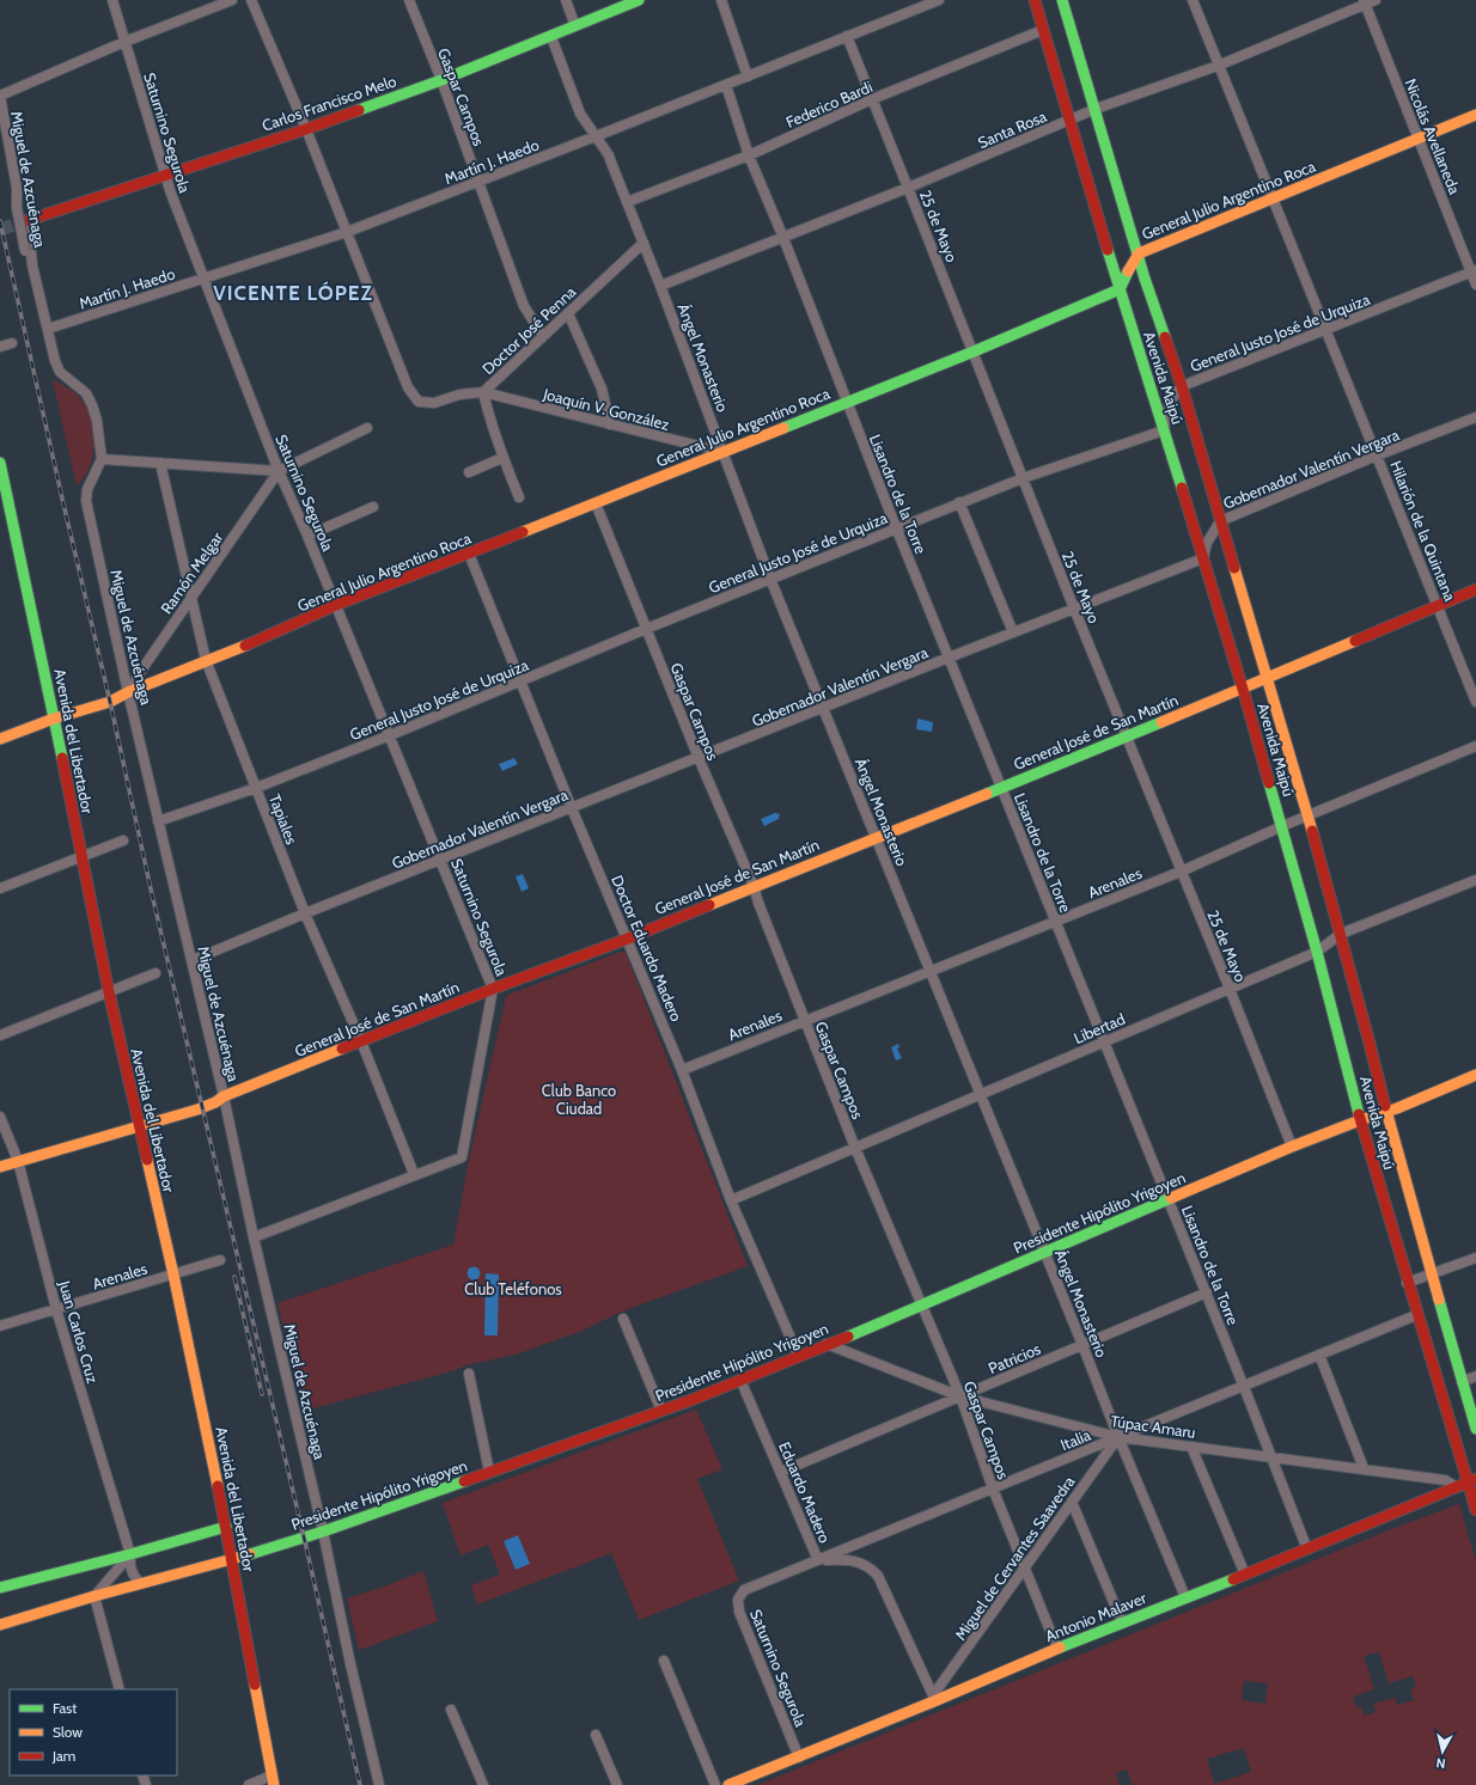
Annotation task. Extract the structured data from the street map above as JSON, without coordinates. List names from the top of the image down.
{
  "streets": {
    "street": [
      "Gaspar Campos",
      "Carlos Francisco Melo",
      "Federico Bardi",
      "Santa Rosa",
      "Saturnino Segurola",
      "Nicolás Avellaneda",
      "Martín J. Haedo",
      "Miguel de Azcuénaga",
      "General Julio Argentino Roca",
      "25 de Mayo",
      "Doctor José Penna",
      "General Justo José de Urquiza",
      "Ángel Monasterio",
      "Avenida Maipú",
      "Joaquín V. González",
      "Gobernador Valentín Vergara",
      "Lisandro de la Torre",
      "Hilarión de la Quintana",
      "Ramón Melgar",
      "General José de San Martín",
      "Avenida del Libertador",
      "Tapiales",
      "Arenales",
      "Doctor Eduardo Madero",
      "Libertad",
      "Presidente Hipólito Yrigoyen",
      "Juan Carlos Cruz",
      "Patricios",
      "Túpac Amaru",
      "Italia",
      "Eduardo Madero",
      "Miguel de Cervantes Saavedra",
      "Antonio Malaver"
    ]
  },
  "crossings": [
    ["Gaspar Campos", "Carlos Francisco Melo"],
    ["Gaspar Campos", "Martín J. Haedo"],
    ["Gaspar Campos", "General Julio Argentino Roca"],
    ["Gaspar Campos", "Doctor José Penna"],
    ["Gaspar Campos", "General Justo José de Urquiza"],
    ["Gaspar Campos", "Gobernador Valentín Vergara"],
    ["Gaspar Campos", "General José de San Martín"],
    ["Gaspar Campos", "Arenales"],
    ["Gaspar Campos", "Libertad"],
    ["Gaspar Campos", "Presidente Hipólito Yrigoyen"],
    ["Gaspar Campos", "Patricios"],
    ["Gaspar Campos", "Túpac Amaru"],
    ["Gaspar Campos", "Italia"],
    ["Gaspar Campos", "Miguel de Cervantes Saavedra"],
    ["Gaspar Campos", "Antonio Malaver"],
    ["Carlos Francisco Melo", "Saturnino Segurola"],
    ["Carlos Francisco Melo", "Miguel de Azcuénaga"],
    ["Carlos Francisco Melo", "Ángel Monasterio"],
    ["Federico Bardi", "25 de Mayo"],
    ["Federico Bardi", "Ángel Monasterio"],
    ["Federico Bardi", "Avenida Maipú"],
    ["Federico Bardi", "Lisandro de la Torre"],
    ["Santa Rosa", "Nicolás Avellaneda"],
    ["Santa Rosa", "25 de Mayo"],
    ["Santa Rosa", "Ángel Monasterio"],
    ["Santa Rosa", "Avenida Maipú"],
    ["Santa Rosa", "Lisandro de la Torre"],
    ["Santa Rosa", "Hilarión de la Quintana"],
    ["Saturnino Segurola", "Martín J. Haedo"],
    ["Saturnino Segurola", "General Julio Argentino Roca"],
    ["Saturnino Segurola", "General Justo José de Urquiza"],
    ["Saturnino Segurola", "Gobernador Valentín Vergara"],
    ["Saturnino Segurola", "Ramón Melgar"],
    ["Saturnino Segurola", "General José de San Martín"],
    ["Saturnino Segurola", "Italia"],
    ["Saturnino Segurola", "Antonio Malaver"],
    ["Nicolás Avellaneda", "General Julio Argentino Roca"],
    ["Nicolás Avellaneda", "General Justo José de Urquiza"],
    ["Martín J. Haedo", "Miguel de Azcuénaga"],
    ["Martín J. Haedo", "25 de Mayo"],
    ["Martín J. Haedo", "Doctor José Penna"],
    ["Martín J. Haedo", "Ángel Monasterio"],
    ["Martín J. Haedo", "Lisandro de la Torre"],
    ["Miguel de Azcuénaga", "General Julio Argentino Roca"],
    ["Miguel de Azcuénaga", "General Justo José de Urquiza"],
    ["Miguel de Azcuénaga", "Gobernador Valentín Vergara"],
    ["Miguel de Azcuénaga", "Ramón Melgar"],
    ["Miguel de Azcuénaga", "General José de San Martín"],
    ["Miguel de Azcuénaga", "Presidente Hipólito Yrigoyen"],
    ["General Julio Argentino Roca", "25 de Mayo"],
    ["General Julio Argentino Roca", "Ángel Monasterio"],
    ["General Julio Argentino Roca", "Avenida Maipú"],
    ["General Julio Argentino Roca", "Joaquín V. González"],
    ["General Julio Argentino Roca", "Lisandro de la Torre"],
    ["General Julio Argentino Roca", "Hilarión de la Quintana"],
    ["General Julio Argentino Roca", "Ramón Melgar"],
    ["General Julio Argentino Roca", "Avenida del Libertador"],
    ["General Julio Argentino Roca", "Tapiales"],
    ["General Julio Argentino Roca", "Doctor Eduardo Madero"],
    ["25 de Mayo", "General Justo José de Urquiza"],
    ["25 de Mayo", "Gobernador Valentín Vergara"],
    ["25 de Mayo", "General José de San Martín"],
    ["25 de Mayo", "Arenales"],
    ["25 de Mayo", "Libertad"],
    ["25 de Mayo", "Presidente Hipólito Yrigoyen"],
    ["Doctor José Penna", "Ángel Monasterio"],
    ["Doctor José Penna", "Joaquín V. González"],
    ["General Justo José de Urquiza", "Ángel Monasterio"],
    ["General Justo José de Urquiza", "Avenida Maipú"],
    ["General Justo José de Urquiza", "Lisandro de la Torre"],
    ["General Justo José de Urquiza", "Hilarión de la Quintana"],
    ["General Justo José de Urquiza", "Tapiales"],
    ["General Justo José de Urquiza", "Doctor Eduardo Madero"],
    ["Ángel Monasterio", "Joaquín V. González"],
    ["Ángel Monasterio", "Gobernador Valentín Vergara"],
    ["Ángel Monasterio", "General José de San Martín"],
    ["Ángel Monasterio", "Arenales"],
    ["Ángel Monasterio", "Libertad"],
    ["Ángel Monasterio", "Presidente Hipólito Yrigoyen"],
    ["Ángel Monasterio", "Patricios"],
    ["Ángel Monasterio", "Túpac Amaru"],
    ["Ángel Monasterio", "Italia"],
    ["Ángel Monasterio", "Miguel de Cervantes Saavedra"],
    ["Ángel Monasterio", "Antonio Malaver"],
    ["Avenida Maipú", "Gobernador Valentín Vergara"],
    ["Avenida Maipú", "General José de San Martín"],
    ["Avenida Maipú", "Arenales"],
    ["Avenida Maipú", "Libertad"],
    ["Avenida Maipú", "Presidente Hipólito Yrigoyen"],
    ["Avenida Maipú", "Túpac Amaru"],
    ["Avenida Maipú", "Italia"],
    ["Avenida Maipú", "Antonio Malaver"],
    ["Gobernador Valentín Vergara", "Lisandro de la Torre"],
    ["Gobernador Valentín Vergara", "Hilarión de la Quintana"],
    ["Gobernador Valentín Vergara", "Tapiales"],
    ["Gobernador Valentín Vergara", "Doctor Eduardo Madero"],
    ["Lisandro de la Torre", "General José de San Martín"],
    ["Lisandro de la Torre", "Arenales"],
    ["Lisandro de la Torre", "Libertad"],
    ["Lisandro de la Torre", "Presidente Hipólito Yrigoyen"],
    ["Lisandro de la Torre", "Patricios"],
    ["Lisandro de la Torre", "Túpac Amaru"],
    ["Lisandro de la Torre", "Italia"],
    ["Lisandro de la Torre", "Antonio Malaver"],
    ["Hilarión de la Quintana", "General José de San Martín"],
    ["Ramón Melgar", "Tapiales"],
    ["General José de San Martín", "Avenida del Libertador"],
    ["General José de San Martín", "Tapiales"],
    ["General José de San Martín", "Doctor Eduardo Madero"],
    ["General José de San Martín", "Juan Carlos Cruz"],
    ["Avenida del Libertador", "Arenales"],
    ["Avenida del Libertador", "Presidente Hipólito Yrigoyen"],
    ["Arenales", "Doctor Eduardo Madero"],
    ["Arenales", "Juan Carlos Cruz"],
    ["Doctor Eduardo Madero", "Libertad"],
    ["Doctor Eduardo Madero", "Presidente Hipólito Yrigoyen"],
    ["Presidente Hipólito Yrigoyen", "Juan Carlos Cruz"],
    ["Presidente Hipólito Yrigoyen", "Túpac Amaru"],
    ["Presidente Hipólito Yrigoyen", "Eduardo Madero"],
    ["Patricios", "Túpac Amaru"],
    ["Patricios", "Eduardo Madero"],
    ["Túpac Amaru", "Italia"],
    ["Túpac Amaru", "Miguel de Cervantes Saavedra"],
    ["Túpac Amaru", "Antonio Malaver"],
    ["Italia", "Eduardo Madero"],
    ["Italia", "Miguel de Cervantes Saavedra"],
    ["Eduardo Madero", "Miguel de Cervantes Saavedra"],
    ["Eduardo Madero", "Antonio Malaver"],
    ["Miguel de Cervantes Saavedra", "Antonio Malaver"]
  ],
  "districts": ["VICENTE LÓPEZ"],
  "parks": ["Club Banco Ciudad", "Club Teléfonos"],
  "legend": ["Fast", "Slow", "Jam"],
  "north": "bottom"
}
